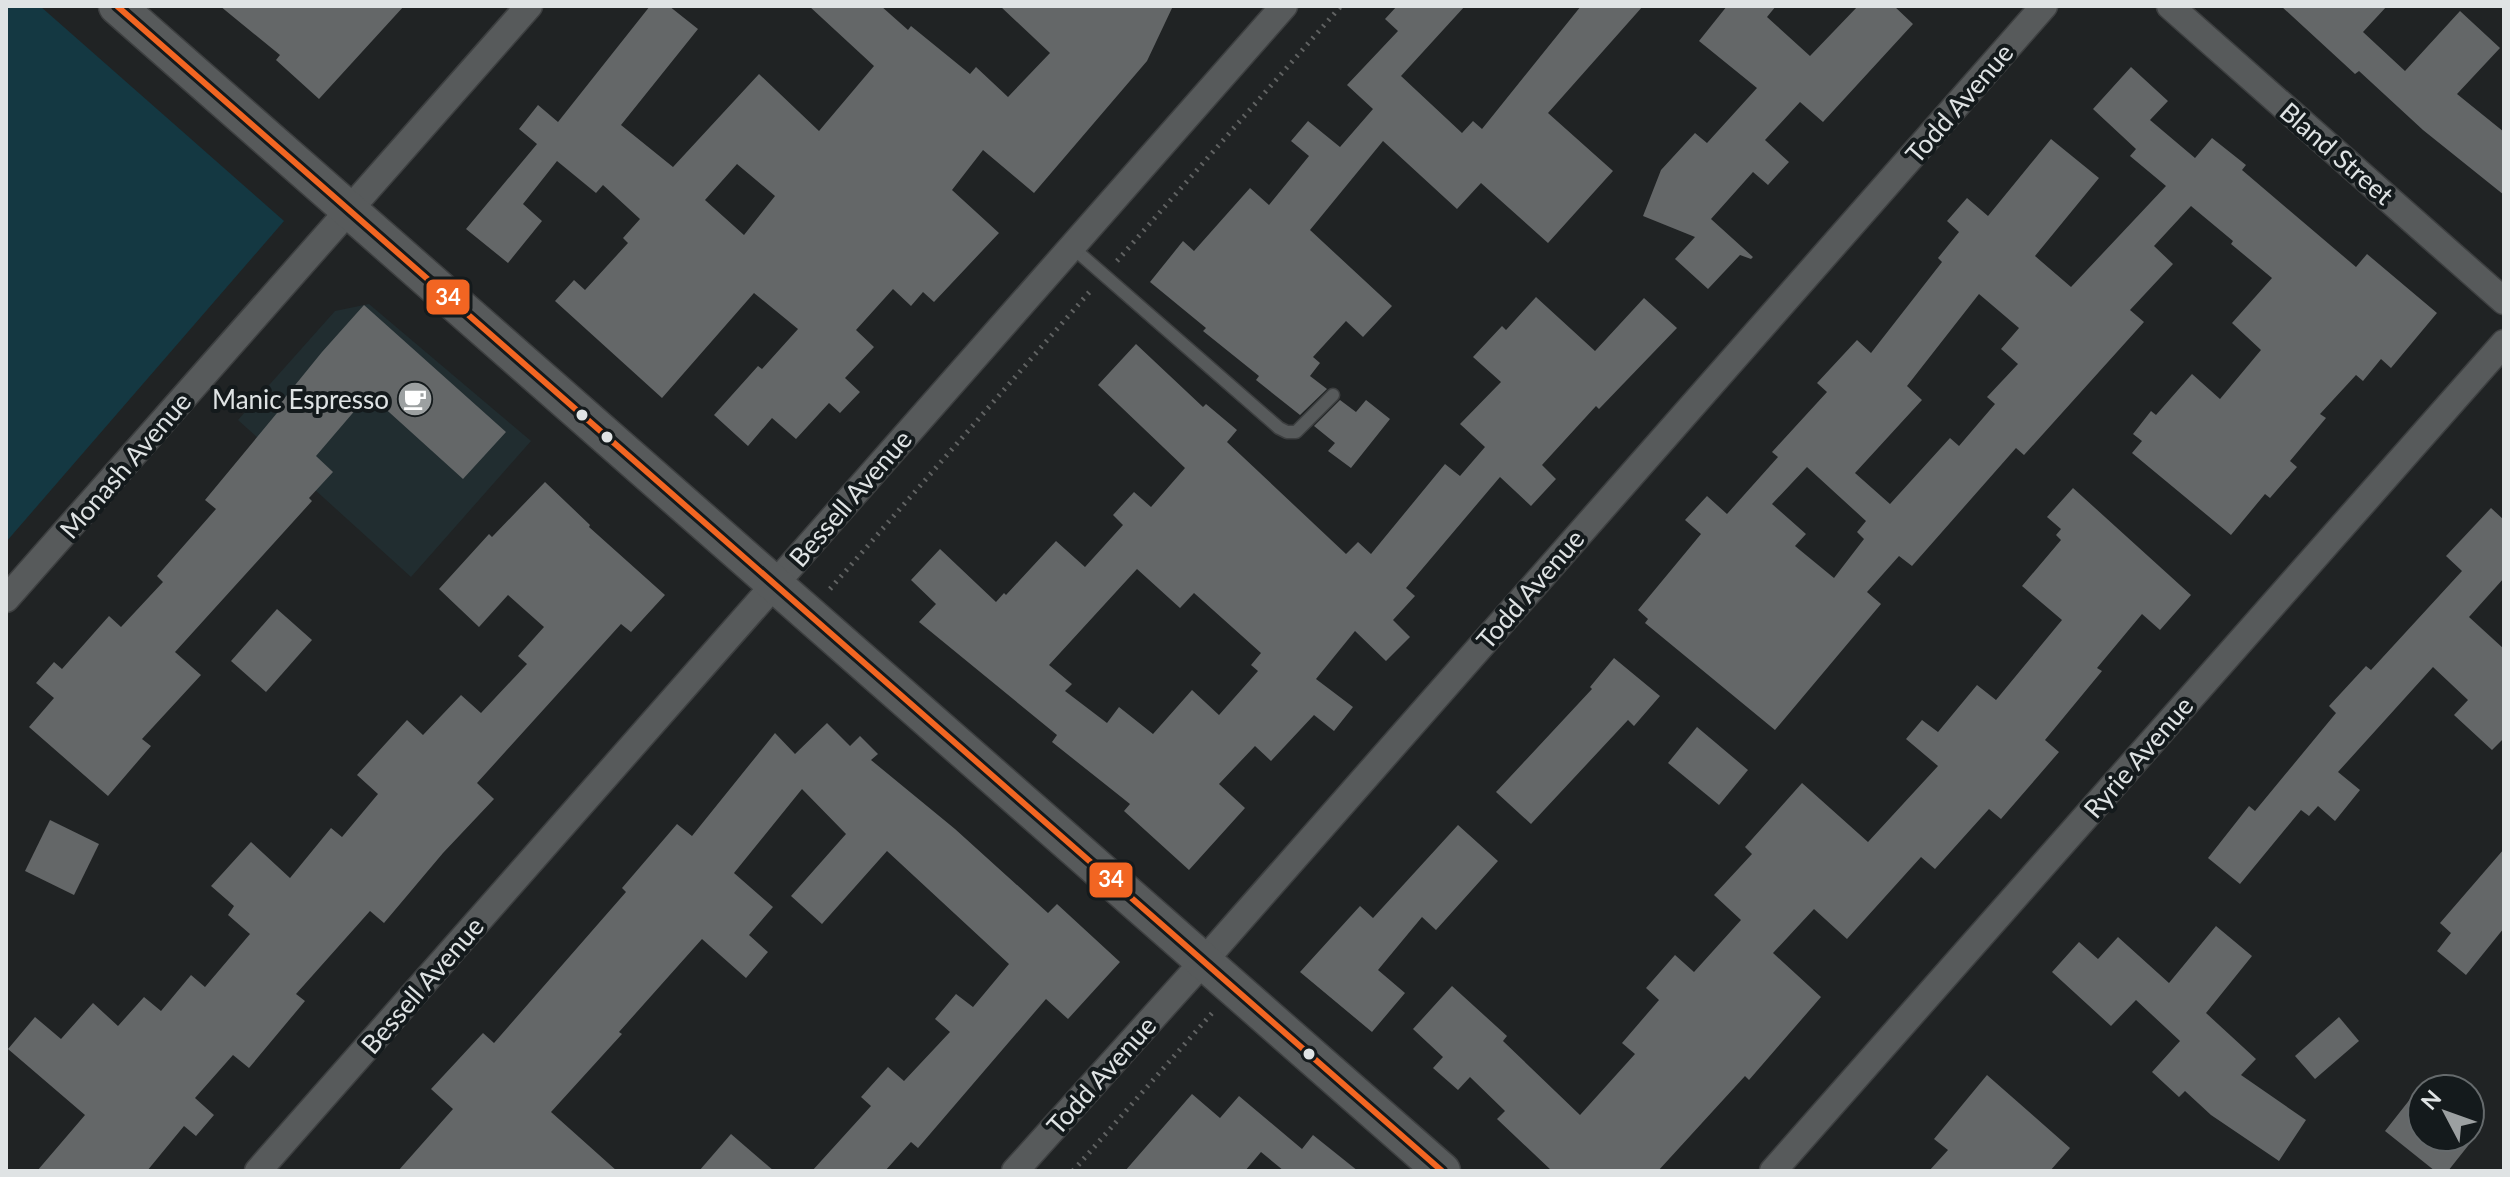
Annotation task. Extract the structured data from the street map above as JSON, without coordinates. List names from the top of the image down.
{
  "streets": {
    "street": [
      "Todd Avenue",
      "Bland Street",
      "Monash Avenue",
      "Bessell Avenue",
      "Ryrie Avenue"
    ]
  },
  "places": {
    "cafe": ["Manic Espresso"]
  },
  "lines": ["transit line 34"],
  "north": "top left"
}
